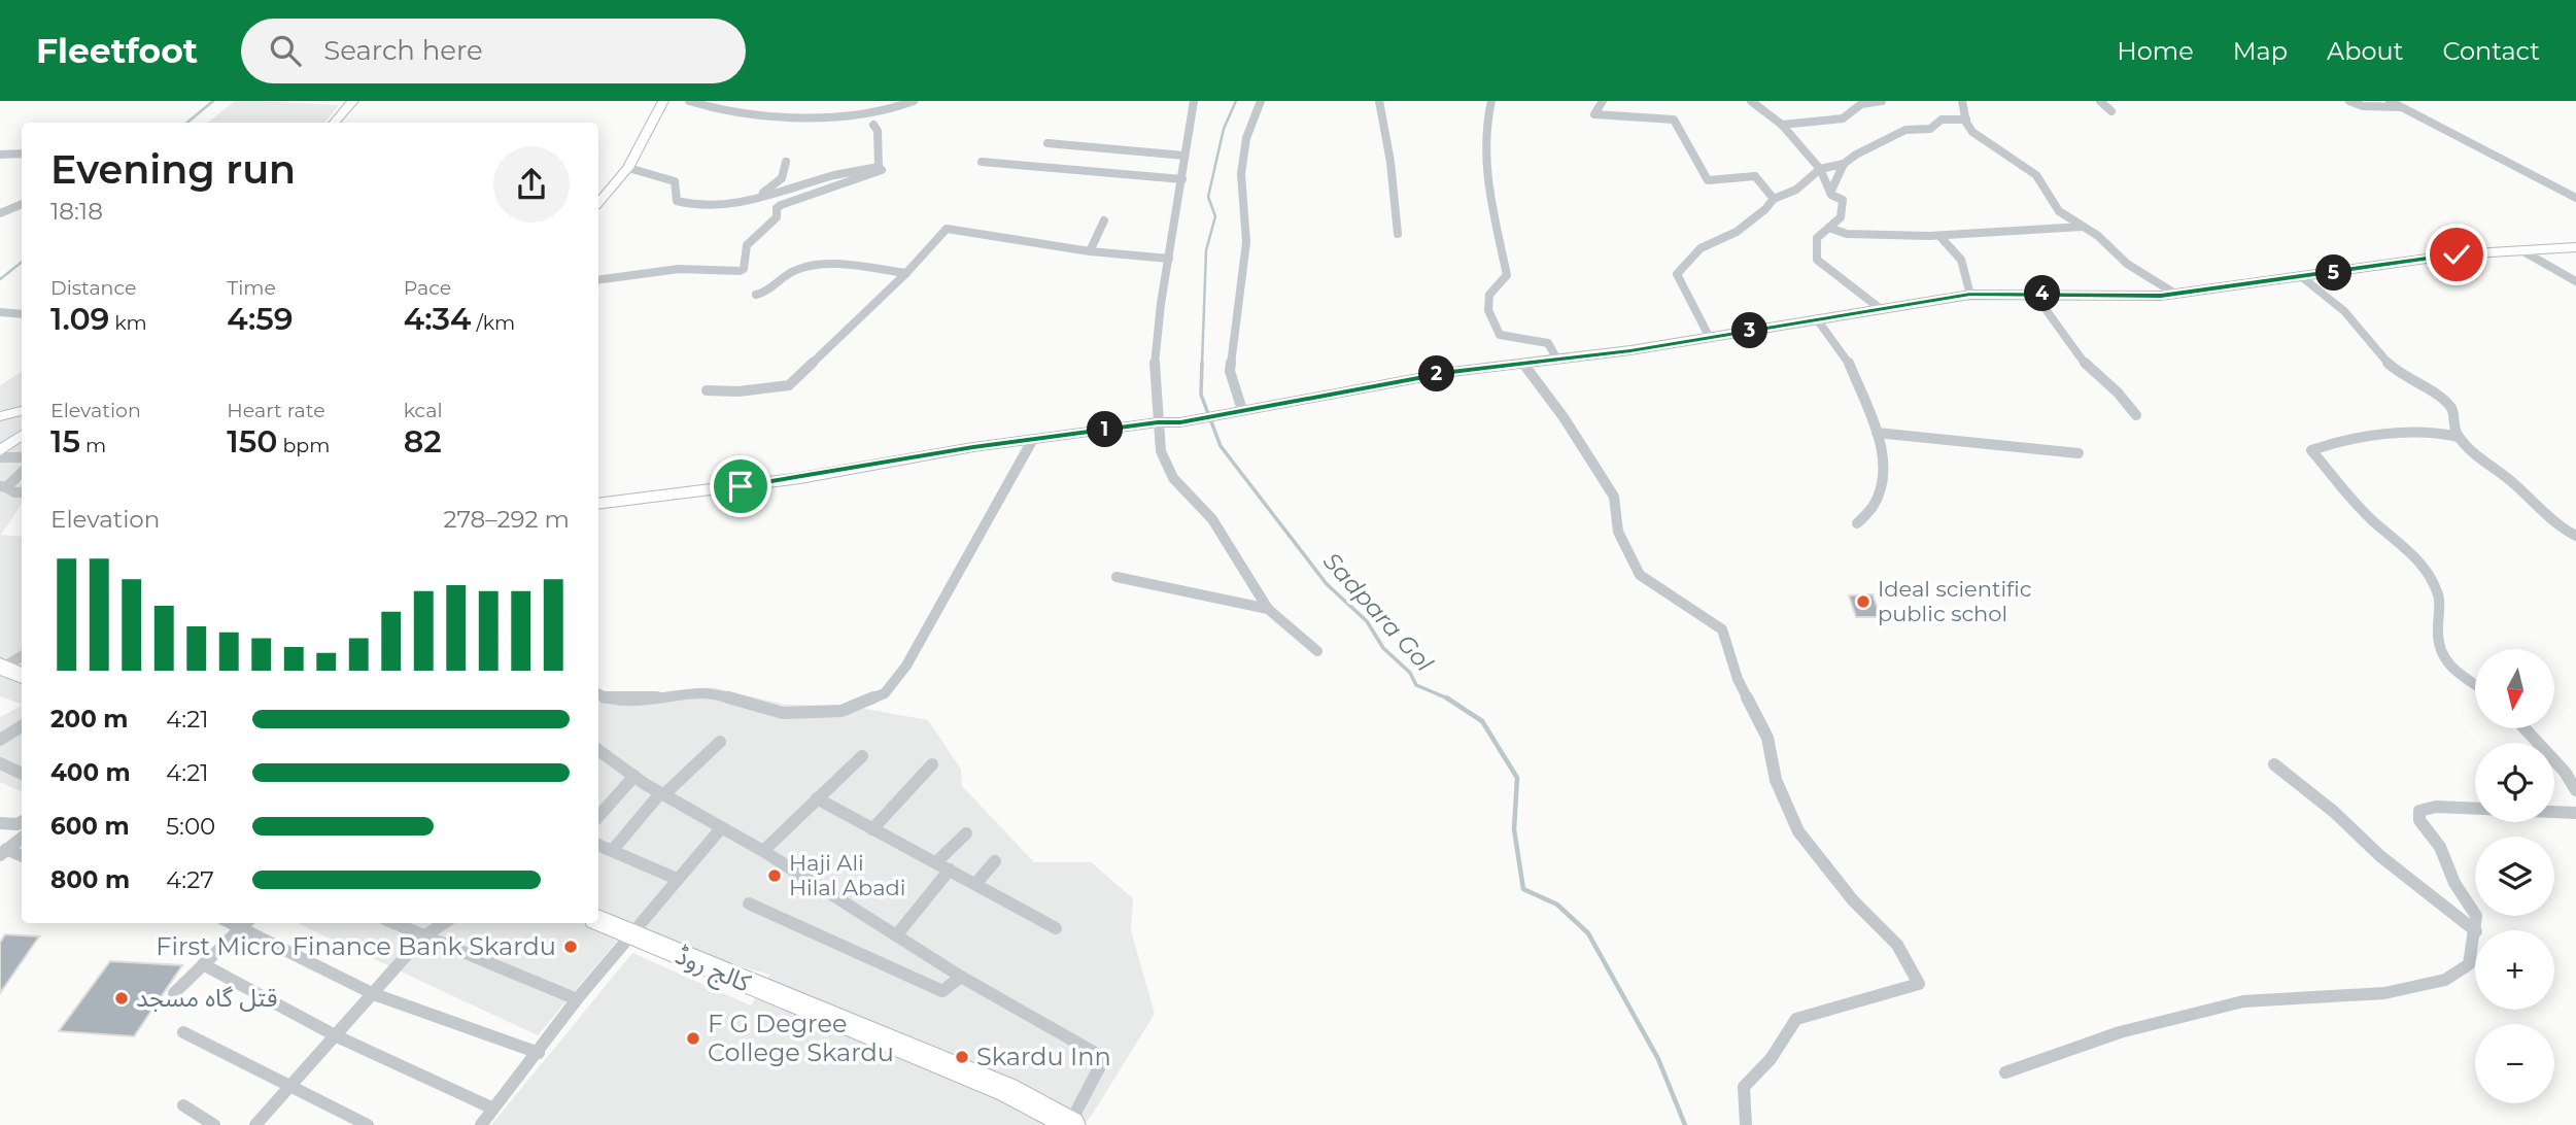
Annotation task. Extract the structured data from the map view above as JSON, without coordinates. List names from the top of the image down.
{
  "streets": {
    "highway": ["کالج روڈ"]
  },
  "water": ["Sadpara Gol"],
  "places": [
    "Ideal scientific public schol",
    "Haji Ali Hilal Abadi",
    "First Micro Finance Bank Skardu",
    "قتل گاہ مسجد",
    "F G Degree College Skardu",
    "Skardu Inn"
  ],
  "north": "bottom",
  "page": {
    "header": "Fleetfoot",
    "search": "Search here",
    "nav": [
      "Home",
      "Map",
      "About",
      "Contact"
    ],
    "heading": ["Evening run", "18:18"],
    "stats": [
      ["Distance", "1.09 km"],
      ["Time", "4:59"],
      ["Pace", "4:34 /km"],
      ["Elevation", "15 m"],
      ["Heart rate", "150 bpm"],
      ["kcal", "82"]
    ],
    "pins": [
      "5",
      "4",
      "3",
      "2",
      "1"
    ],
    "chart": ["Elevation", "278–292 m"],
    "map_buttons": ["+", "−"],
    "list": [
      {
        "name": "200 m",
        "note": "4:21"
      },
      {
        "name": "400 m",
        "note": "4:21"
      },
      {
        "name": "600 m",
        "note": "5:00"
      },
      {
        "name": "800 m",
        "note": "4:27"
      }
    ]
  }
}
